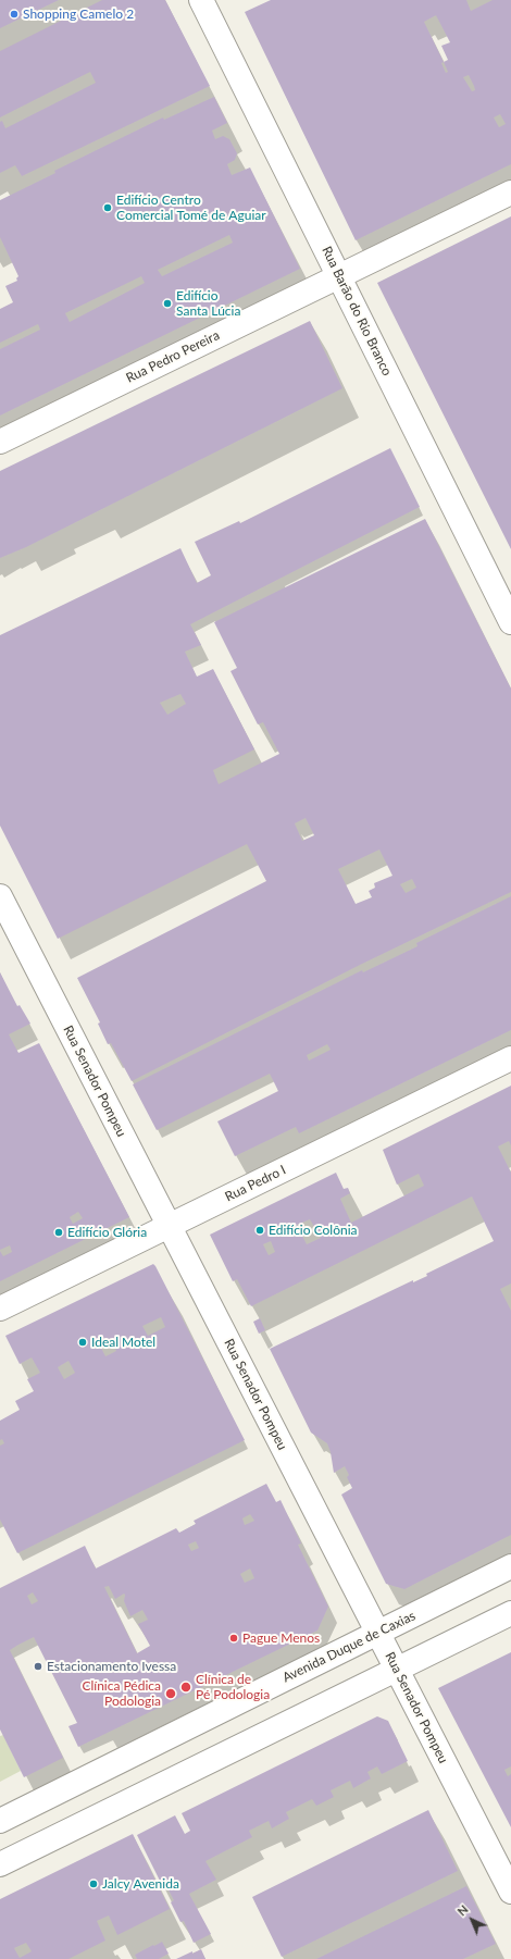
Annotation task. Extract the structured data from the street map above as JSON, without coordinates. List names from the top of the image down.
{
  "streets": {
    "street": [
      "Rua Barão do Rio Branco",
      "Rua Pedro Pereira",
      "Rua Senador Pompeu",
      "Rua Pedro I",
      "Avenida Duque de Caxias"
    ]
  },
  "crossings": [
    ["Rua Barão do Rio Branco", "Rua Pedro Pereira"],
    ["Rua Senador Pompeu", "Rua Pedro I"],
    ["Rua Senador Pompeu", "Avenida Duque de Caxias"]
  ],
  "places": [
    "Shopping Camelo 2",
    "Edifício Centro Comercial Tomé de Aguiar",
    "Edifício Santa Lúcia",
    "Edifício Colônia",
    "Edifício Glória",
    "Ideal Motel",
    "Pague Menos",
    "Estacionamento Ivessa",
    "Clínica de Pé Podologia",
    "Clínica Pédica Podologia",
    "Jalcy Avenida"
  ],
  "north": "top left"
}
